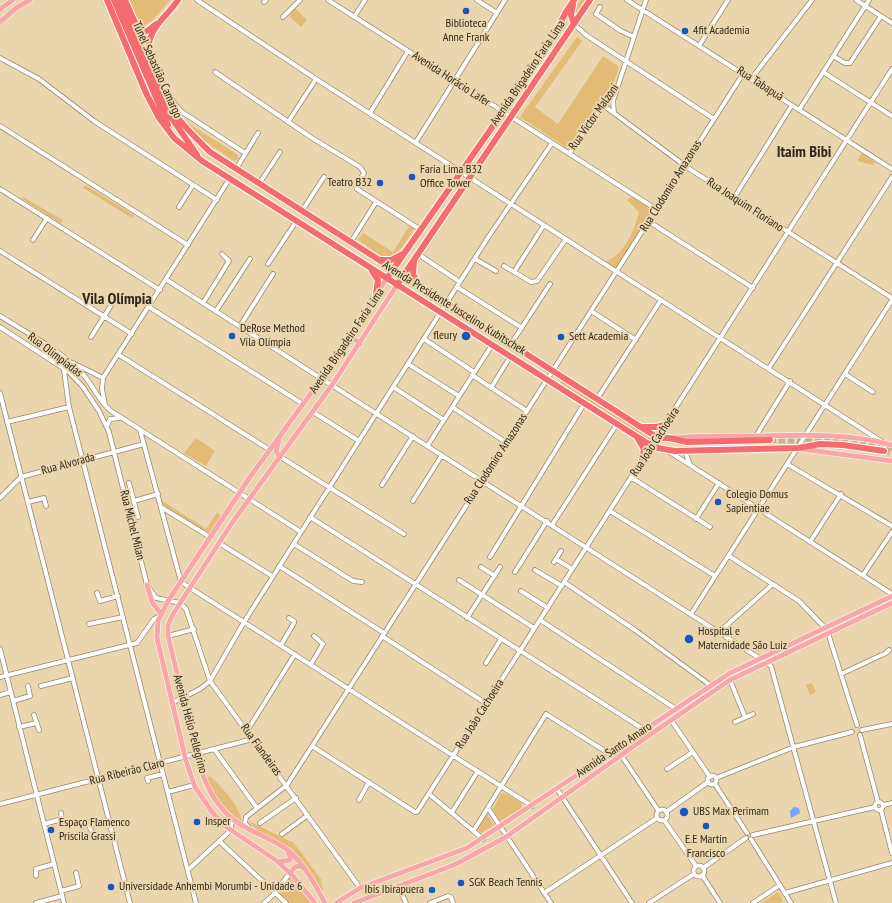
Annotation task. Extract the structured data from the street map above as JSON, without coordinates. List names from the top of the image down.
{
  "streets": {
    "highway": ["Túnel Sebastião Camargo", "Avenida Brigadeiro Faria Lima", "Avenida Presidente Juscelino Kubitschek"],
    "main road": ["Avenida Hélio Pellegrino", "Avenida Santo Amaro"],
    "street": [
      "Avenida Horácio Lafer",
      "Rua Tabapuã",
      "Rua Victor Malzoni",
      "Rua Clodomiro Amazonas",
      "Rua Joaquim Floriano",
      "Rua Olimpíadas",
      "Rua João Cachoeira",
      "Rua Alvorada",
      "Rua Michel Milan",
      "Rua Fiandeiras",
      "Rua Ribeirão Claro"
    ]
  },
  "crossings": [
    ["Túnel Sebastião Camargo", "Avenida Presidente Juscelino Kubitschek"],
    ["Avenida Brigadeiro Faria Lima", "Avenida Horácio Lafer"],
    ["Avenida Brigadeiro Faria Lima", "Avenida Presidente Juscelino Kubitschek"],
    ["Avenida Brigadeiro Faria Lima", "Rua Olimpíadas"],
    ["Avenida Brigadeiro Faria Lima", "Rua Michel Milan"],
    ["Avenida Brigadeiro Faria Lima", "Avenida Hélio Pellegrino"],
    ["Avenida Brigadeiro Faria Lima", "Rua Fiandeiras"],
    ["Avenida Horácio Lafer", "Rua Victor Malzoni"],
    ["Avenida Horácio Lafer", "Rua Clodomiro Amazonas"],
    ["Rua Tabapuã", "Rua Victor Malzoni"],
    ["Rua Tabapuã", "Rua Clodomiro Amazonas"],
    ["Rua Tabapuã", "Rua João Cachoeira"],
    ["Rua Victor Malzoni", "Rua Joaquim Floriano"],
    ["Rua Clodomiro Amazonas", "Rua Joaquim Floriano"],
    ["Rua Clodomiro Amazonas", "Avenida Presidente Juscelino Kubitschek"],
    ["Rua Clodomiro Amazonas", "Avenida Hélio Pellegrino"],
    ["Rua Clodomiro Amazonas", "Rua Fiandeiras"],
    ["Rua Joaquim Floriano", "Rua João Cachoeira"],
    ["Avenida Presidente Juscelino Kubitschek", "Rua João Cachoeira"],
    ["Rua Olimpíadas", "Rua Michel Milan"],
    ["Rua Alvorada", "Rua Michel Milan"],
    ["Rua Michel Milan", "Rua Fiandeiras"],
    ["Avenida Hélio Pellegrino", "Rua Ribeirão Claro"],
    ["Rua Fiandeiras", "Avenida Santo Amaro"],
    ["Rua Fiandeiras", "Rua Ribeirão Claro"]
  ],
  "districts": ["Itaim Bibi", "Vila Olímpia"],
  "places": [
    "Biblioteca Anne Frank",
    "4fit Academia",
    "Faria Lima B32 Office Tower",
    "Teatro B32",
    "DeRose Method Vila Olímpia",
    "fleury",
    "Sett Academia",
    "Colegio Domus Sapientiae",
    "Hospital e Maternidade São Luiz",
    "UBS Max Perimam",
    "Insper",
    "E.E Martin Francisco",
    "Espaço Flamenco Priscila Grassi",
    "SGK Beach Tennis",
    "Universidade Anhembi Morumbi - Unidade 6",
    "Ibis Ibirapuera"
  ]
}
